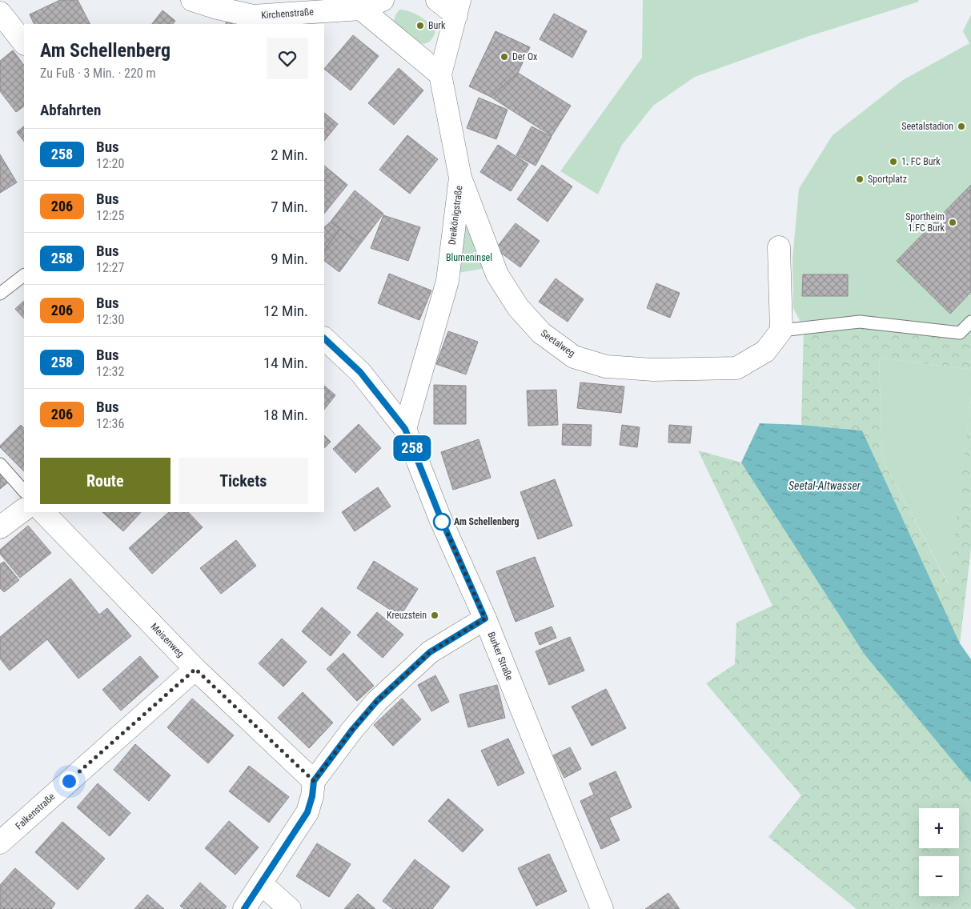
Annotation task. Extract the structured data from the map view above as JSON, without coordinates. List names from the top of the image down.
{
  "streets": {
    "street": [
      "Kirchenstraße",
      "Dreikönigstraße",
      "Seetalweg",
      "Meisenweg",
      "Burker Straße",
      "Falkenstraße"
    ]
  },
  "crossings": [
    ["Dreikönigstraße", "Seetalweg"],
    ["Dreikönigstraße", "Burker Straße"],
    ["Meisenweg", "Falkenstraße"]
  ],
  "water": ["Seetal-Altwasser"],
  "parks": ["Blumeninsel"],
  "places": [
    "Burk",
    "Der Ox",
    "Seetalstadion",
    "1. FC Burk",
    "Sportplatz",
    "Sportheim 1.FC Burk",
    "Am Schellenberg",
    "Kreuzstein"
  ],
  "lines": ["bus line 258"],
  "page": {
    "on_map": "258",
    "heading": [
      ["Am Schellenberg", "Zu Fuß · 3 Min. · 220 m"],
      "Abfahrten"
    ],
    "list": [
      {
        "mark": "258",
        "name": "Bus",
        "note": "12:20",
        "value": "2 Min."
      },
      {
        "mark": "206",
        "name": "Bus",
        "note": "12:25",
        "value": "7 Min."
      },
      {
        "mark": "258",
        "name": "Bus",
        "note": "12:27",
        "value": "9 Min."
      },
      {
        "mark": "206",
        "name": "Bus",
        "note": "12:30",
        "value": "12 Min."
      },
      {
        "mark": "258",
        "name": "Bus",
        "note": "12:32",
        "value": "14 Min."
      },
      {
        "mark": "206",
        "name": "Bus",
        "note": "12:36",
        "value": "18 Min."
      }
    ],
    "buttons": ["Route", "Tickets"],
    "map_buttons": ["+", "−"]
  }
}
